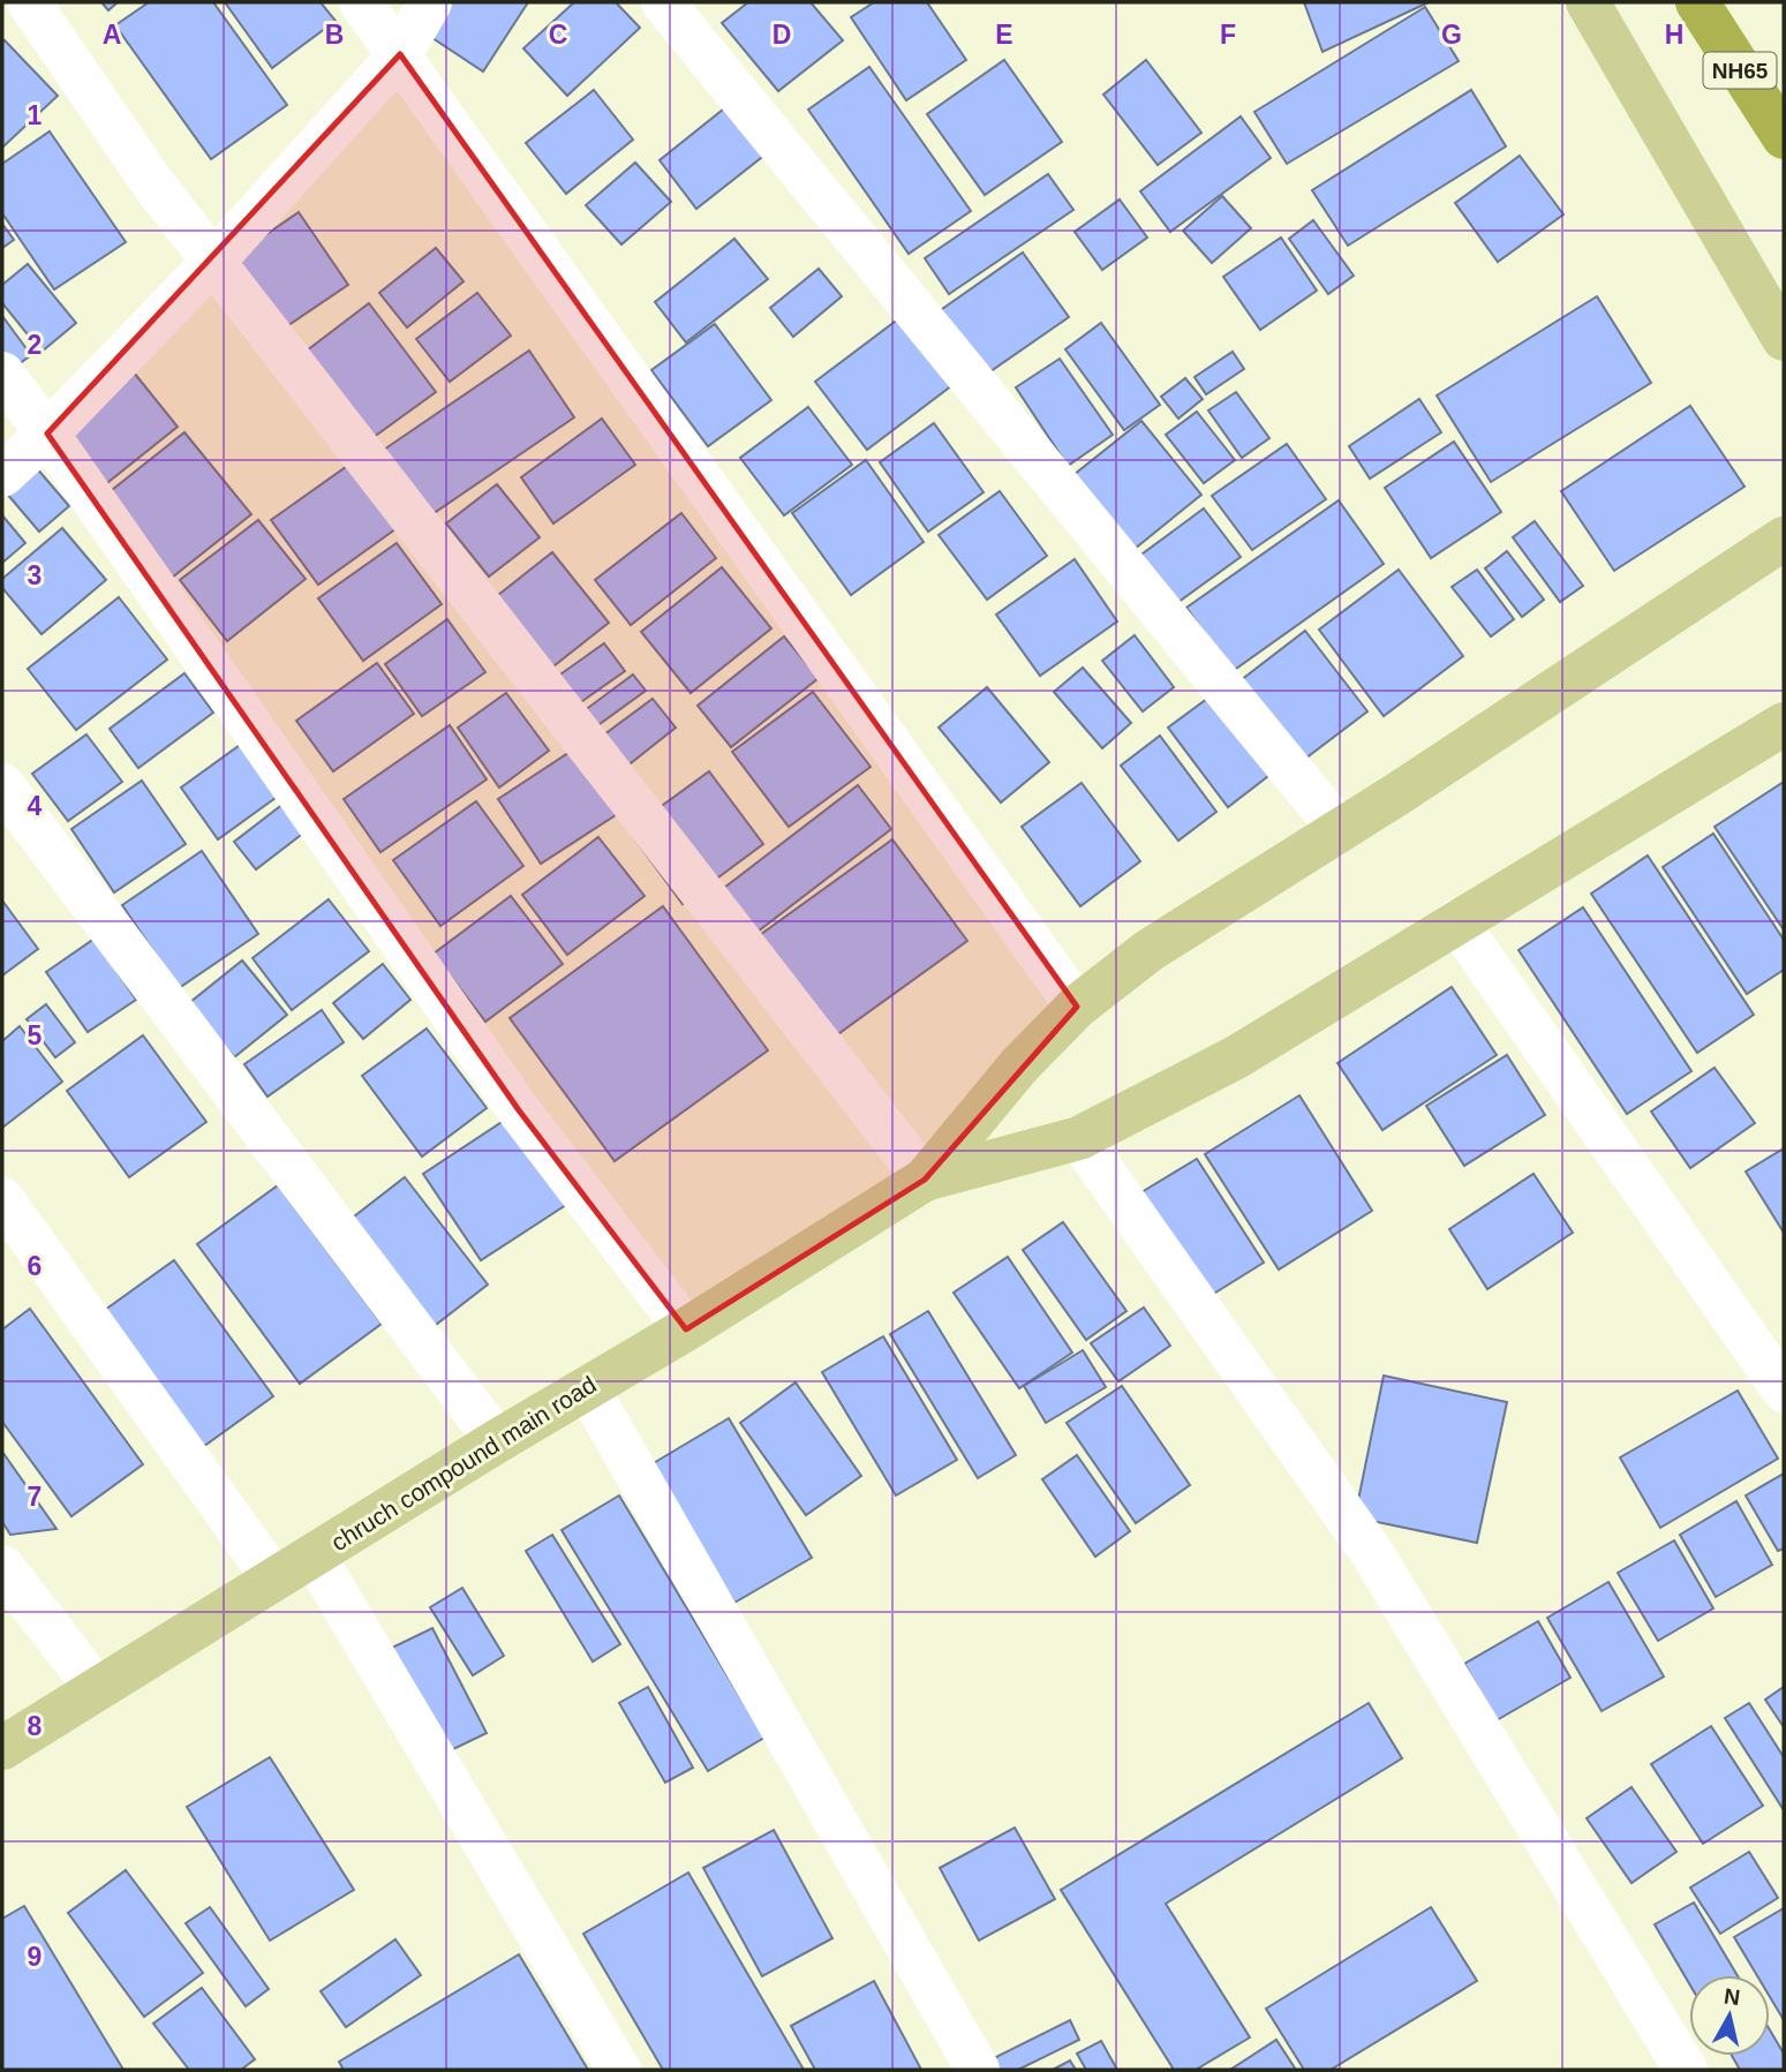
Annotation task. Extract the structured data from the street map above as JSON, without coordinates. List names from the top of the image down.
{
  "streets": {
    "highway": ["NH65"],
    "main road": ["chruch compound main road"]
  },
  "north": "top",
  "grid": {
    "columns": [
      "A",
      "B",
      "C",
      "D",
      "E",
      "F",
      "G",
      "H"
    ],
    "rows": [
      "1",
      "2",
      "3",
      "4",
      "5",
      "6",
      "7",
      "8",
      "9"
    ]
  }
}
